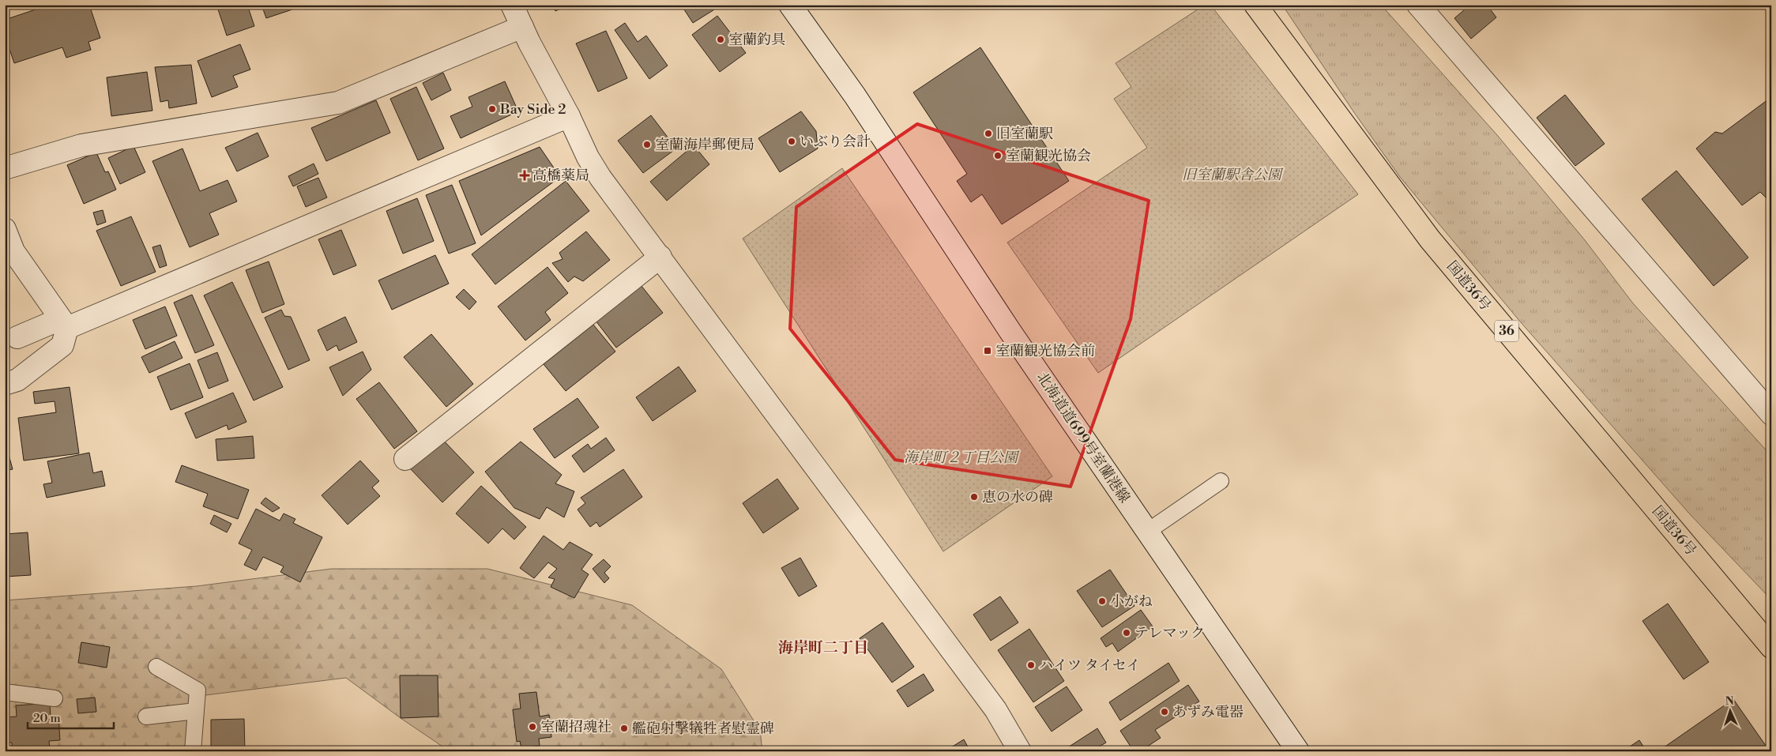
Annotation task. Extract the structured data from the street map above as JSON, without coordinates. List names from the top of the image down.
{
  "streets": {
    "highway": ["国道36号", "36"],
    "street": ["北海道道699号室蘭港線"]
  },
  "districts": ["海岸町二丁目"],
  "parks": ["旧室蘭駅舎公園", "海岸町２丁目公園"],
  "places": {
    "other": [
      "室蘭釣具",
      "Bay Side 2",
      "旧室蘭駅",
      "いぶり会計",
      "室蘭海岸郵便局",
      "室蘭観光協会",
      "恵の水の碑",
      "小がね",
      "テレマック",
      "ハイツ タイセイ",
      "あずみ電器",
      "室蘭招魂社",
      "艦砲射撃犠牲者慰霊碑"
    ],
    "health": ["高橋薬局"],
    "transit": ["室蘭観光協会前"]
  },
  "scale_bar": "20 m",
  "north": "top"
}
